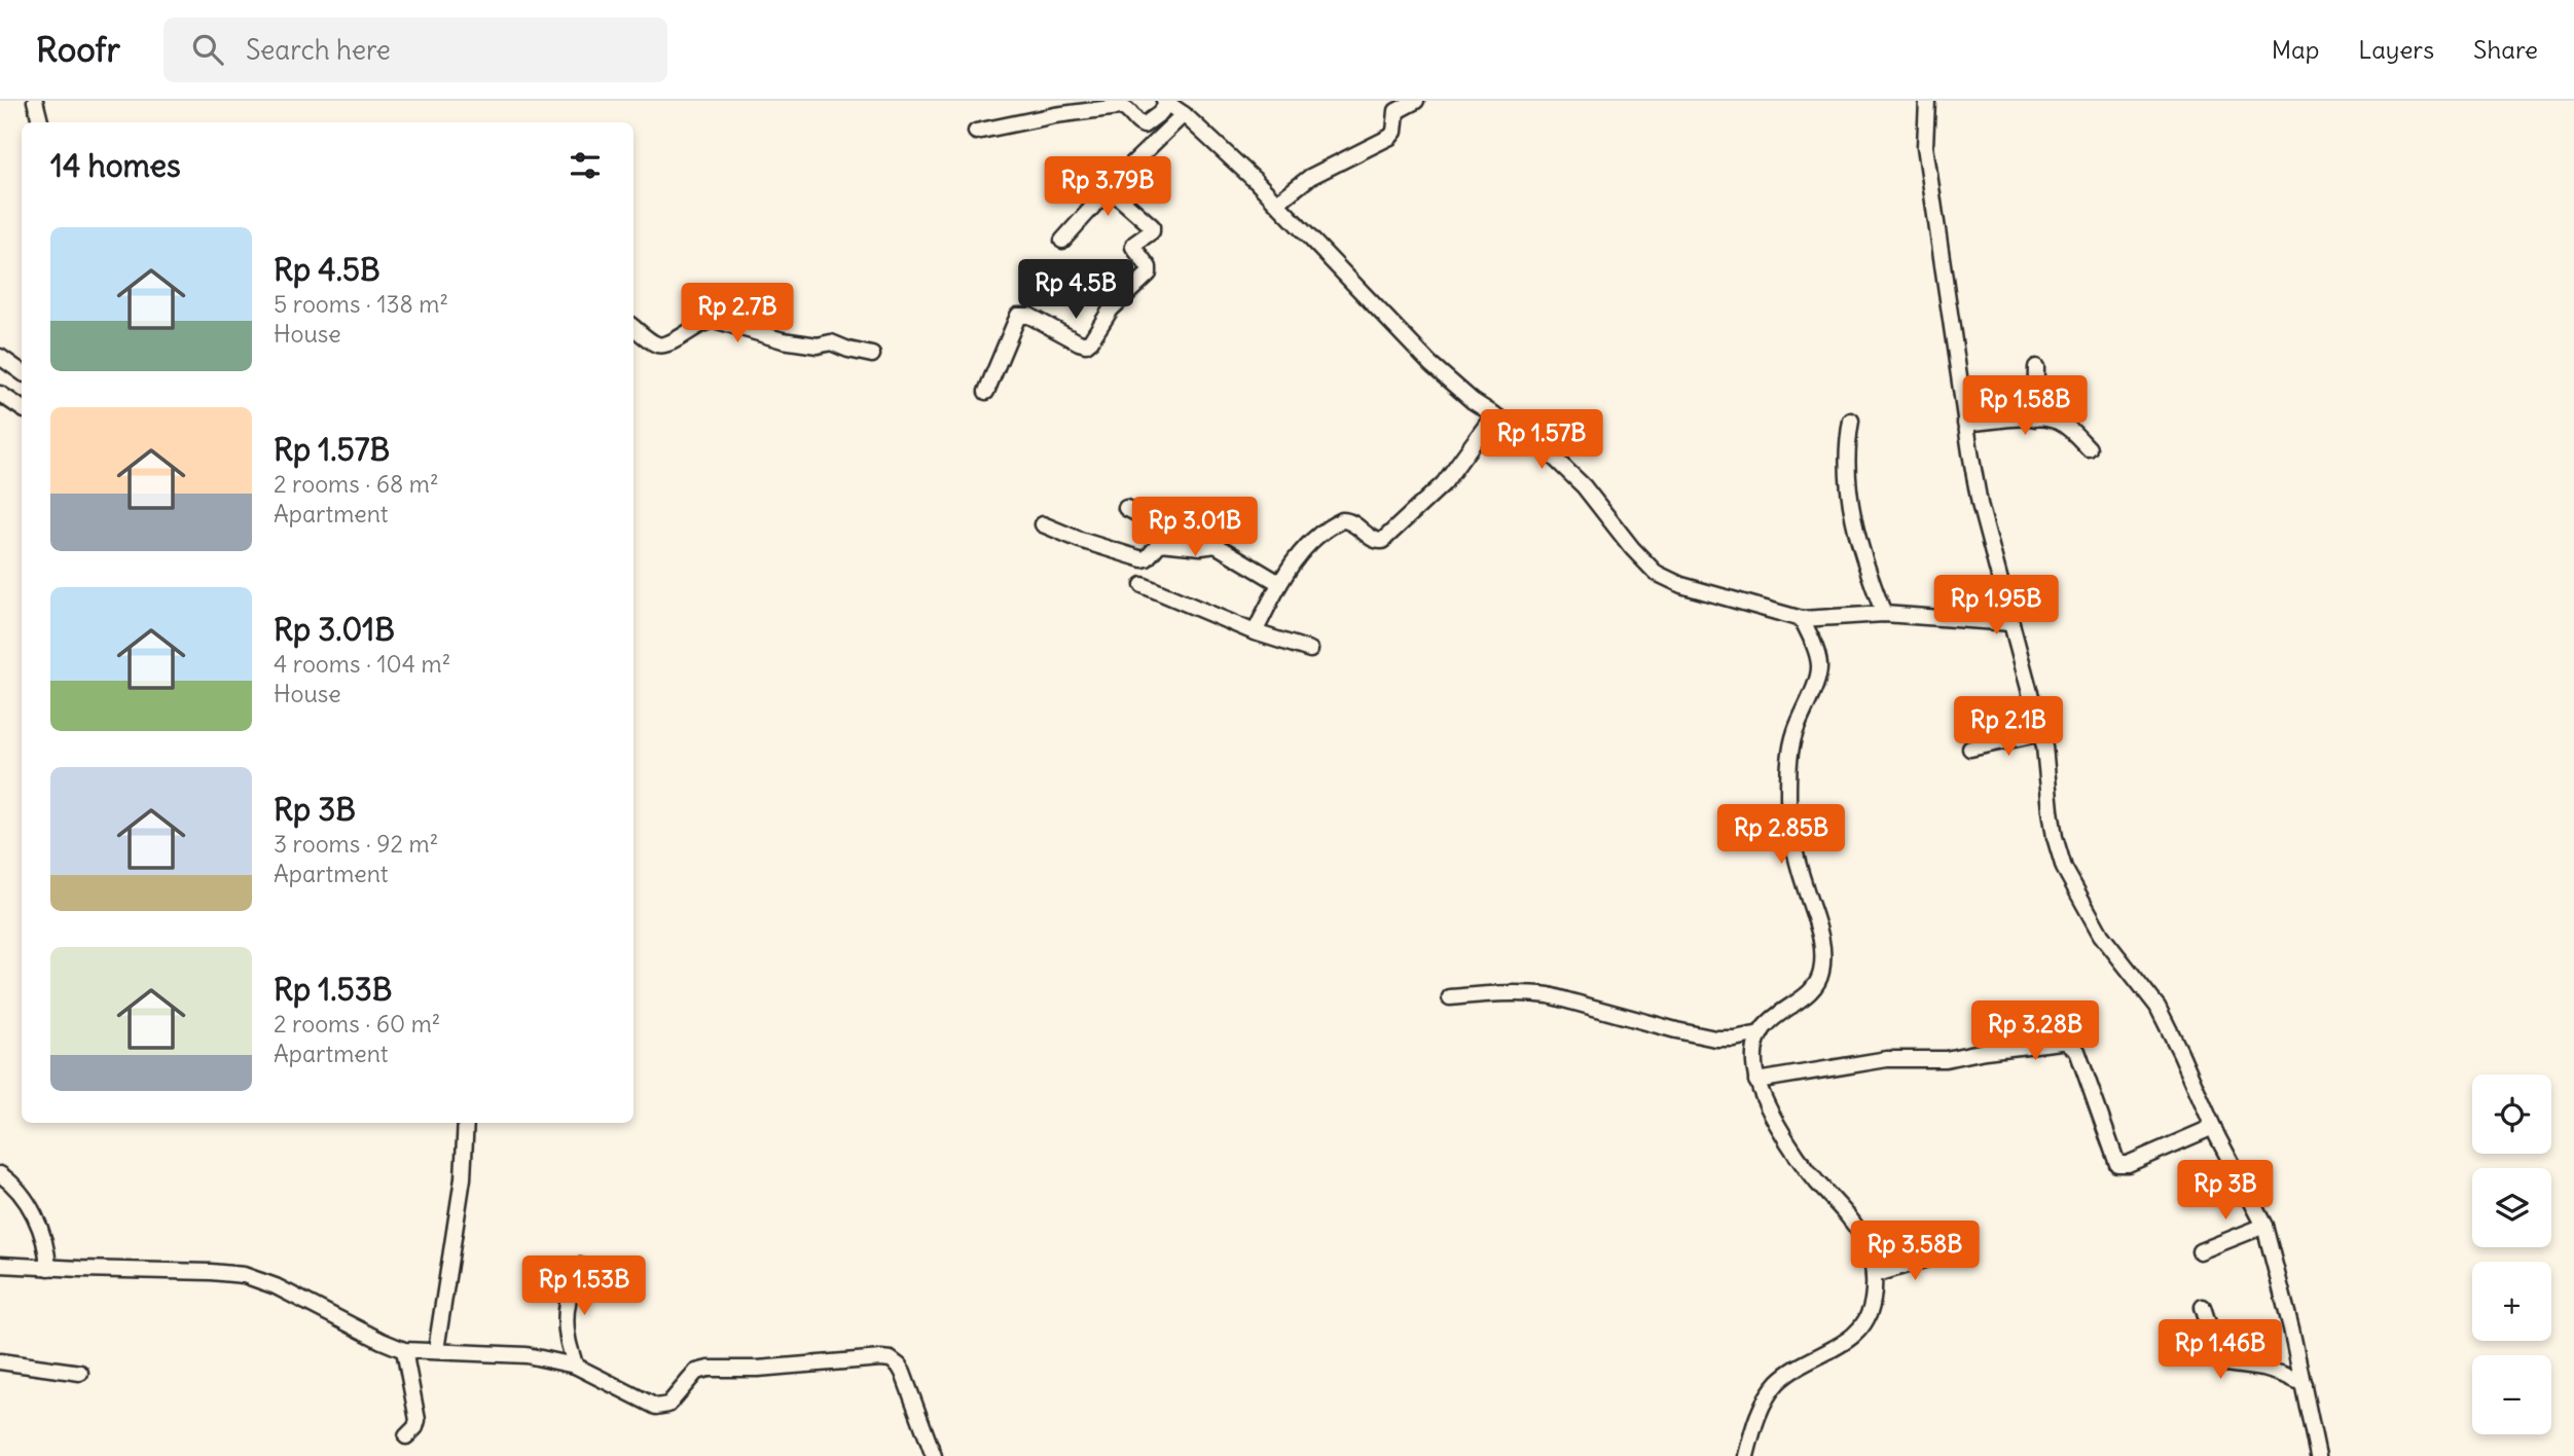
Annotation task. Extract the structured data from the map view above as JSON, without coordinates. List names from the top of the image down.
{
  "page": {
    "header": "Roofr",
    "search": "Search here",
    "nav": ["Map", "Layers", "Share"],
    "heading": "14 homes",
    "price": [
      "Rp 3.79B",
      "Rp 4.5B",
      "Rp 2.7B",
      "Rp 1.58B",
      "Rp 1.57B",
      "Rp 3.01B",
      "Rp 1.95B",
      "Rp 2.1B",
      "Rp 2.85B",
      "Rp 3.28B",
      "Rp 3B",
      "Rp 3.58B",
      "Rp 1.53B",
      "Rp 1.46B"
    ],
    "list": [
      {
        "name": "Rp 4.5B",
        "note": "5 rooms · 138 m² · House"
      },
      {
        "name": "Rp 1.57B",
        "note": "2 rooms · 68 m² · Apartment"
      },
      {
        "name": "Rp 3.01B",
        "note": "4 rooms · 104 m² · House"
      },
      {
        "name": "Rp 3B",
        "note": "3 rooms · 92 m² · Apartment"
      },
      {
        "name": "Rp 1.53B",
        "note": "2 rooms · 60 m² · Apartment"
      }
    ],
    "map_buttons": ["+", "−"]
  }
}
